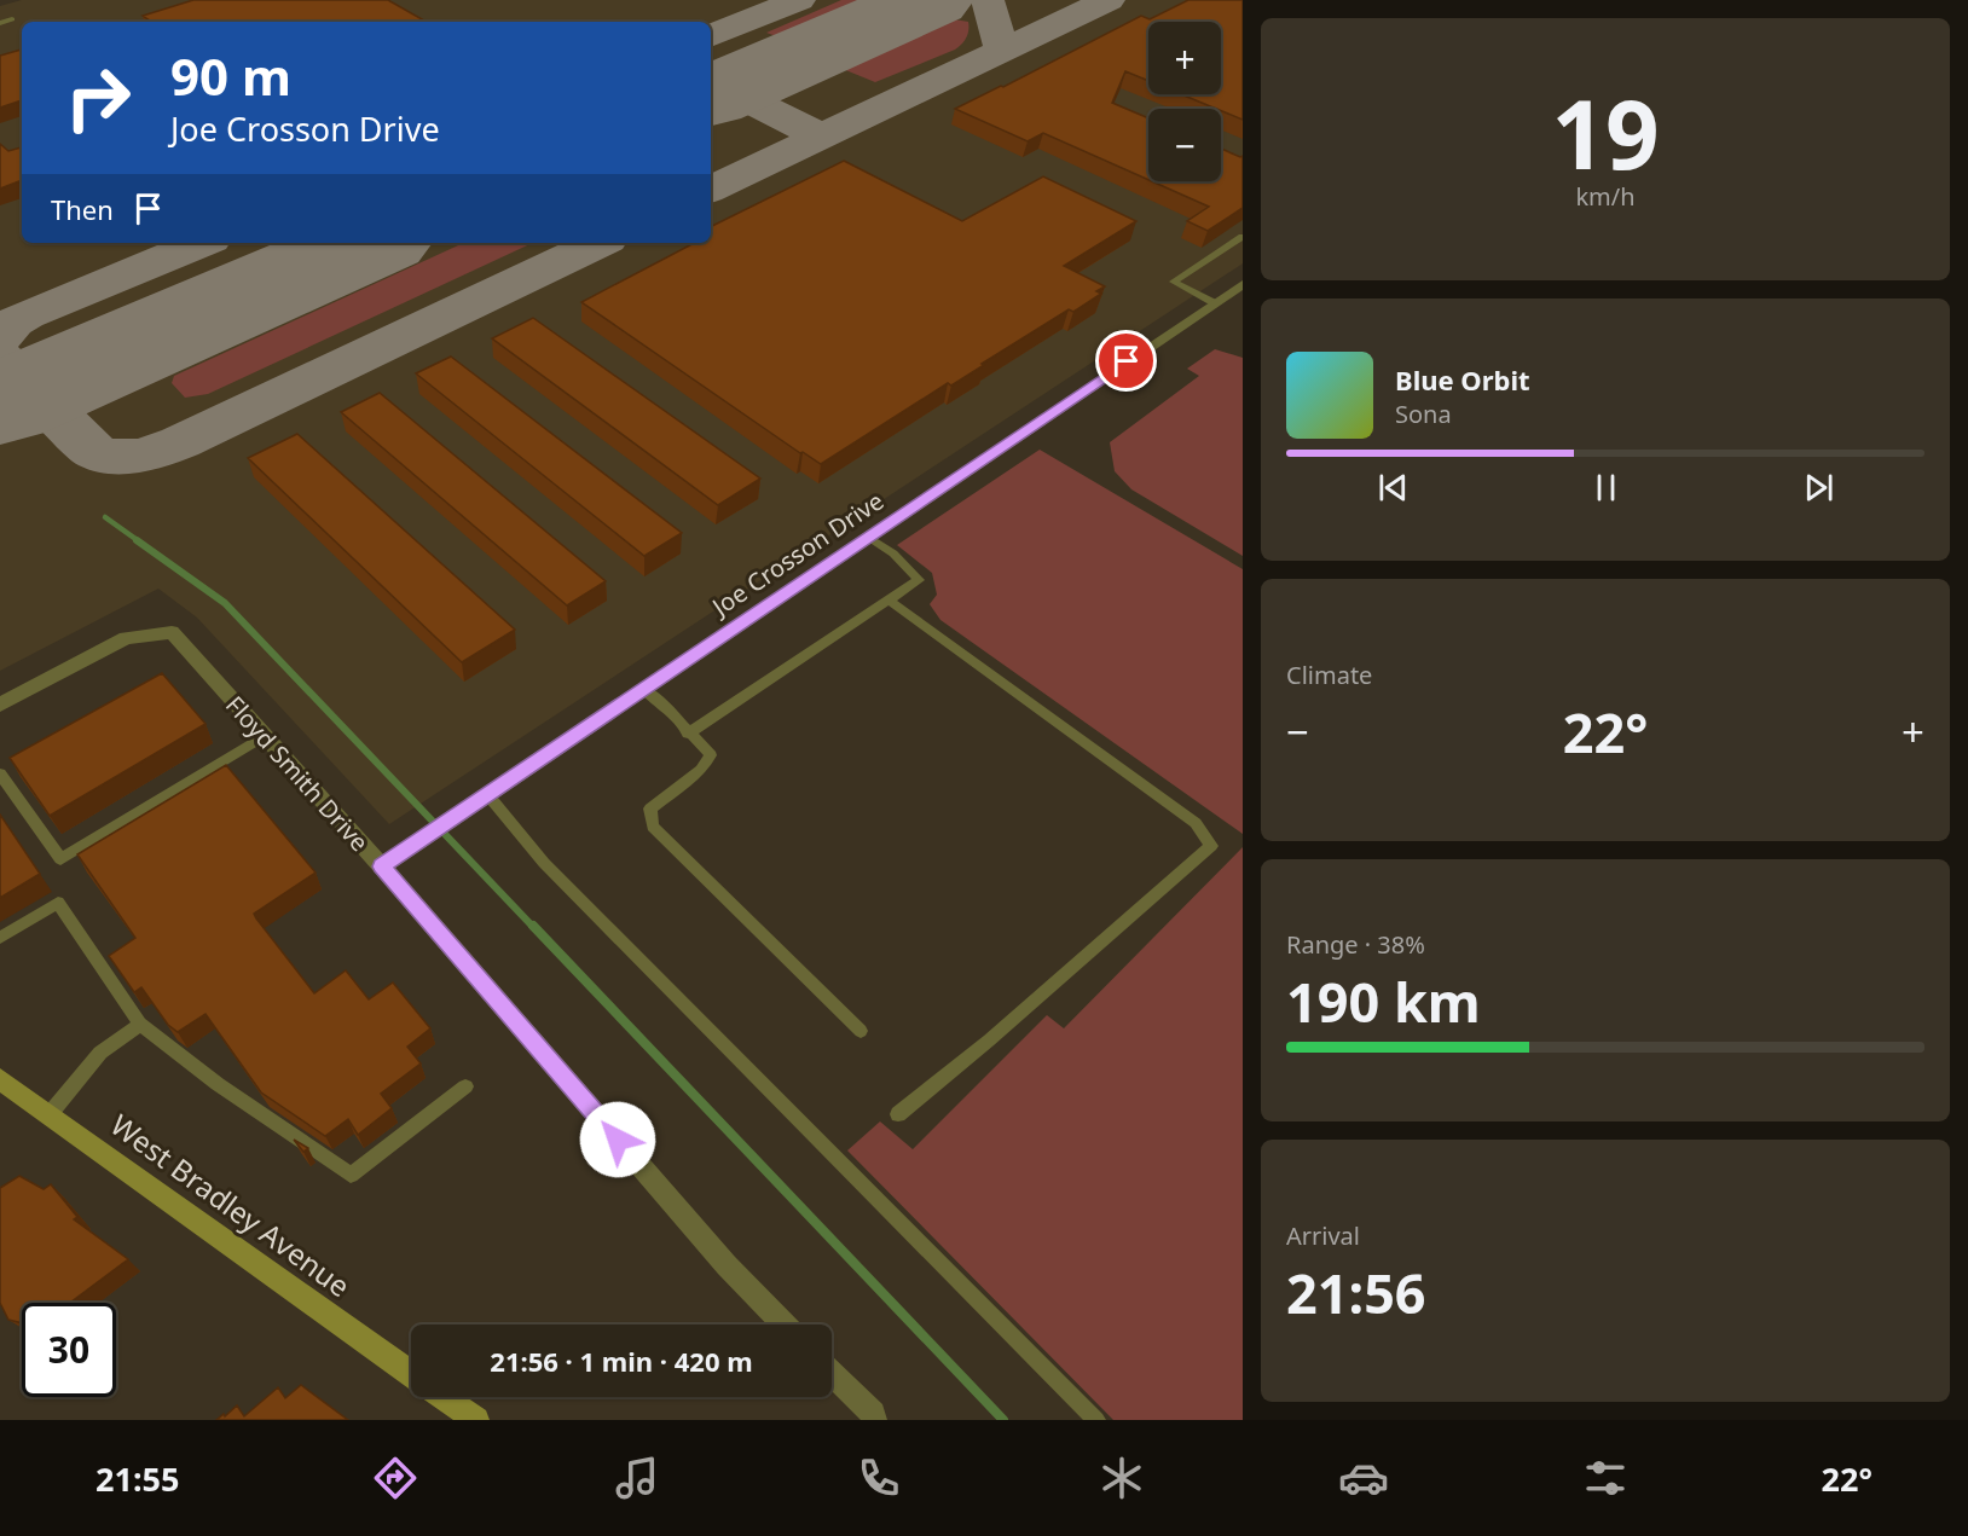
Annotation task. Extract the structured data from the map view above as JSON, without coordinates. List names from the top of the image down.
{
  "streets": {
    "main road": ["West Bradley Avenue"],
    "street": ["Joe Crosson Drive", "Floyd Smith Drive"]
  },
  "crossings": [
    ["Joe Crosson Drive", "Floyd Smith Drive"]
  ],
  "page": {
    "tile": [
      ["19", "km/h"],
      "Climate",
      ["Range · 38%", "190 km"],
      ["Arrival", "21:56"]
    ],
    "map_buttons": ["+", "−"],
    "turn": ["90 m", "Joe Crosson Drive"],
    "then": "Then",
    "song": ["Blue Orbit", "Sona"],
    "heat": ["−", "22°", "+"],
    "limit": "30",
    "trip": "21:56 · 1 min · 420 m",
    "tabs": ["21:55", "22°"]
  }
}
